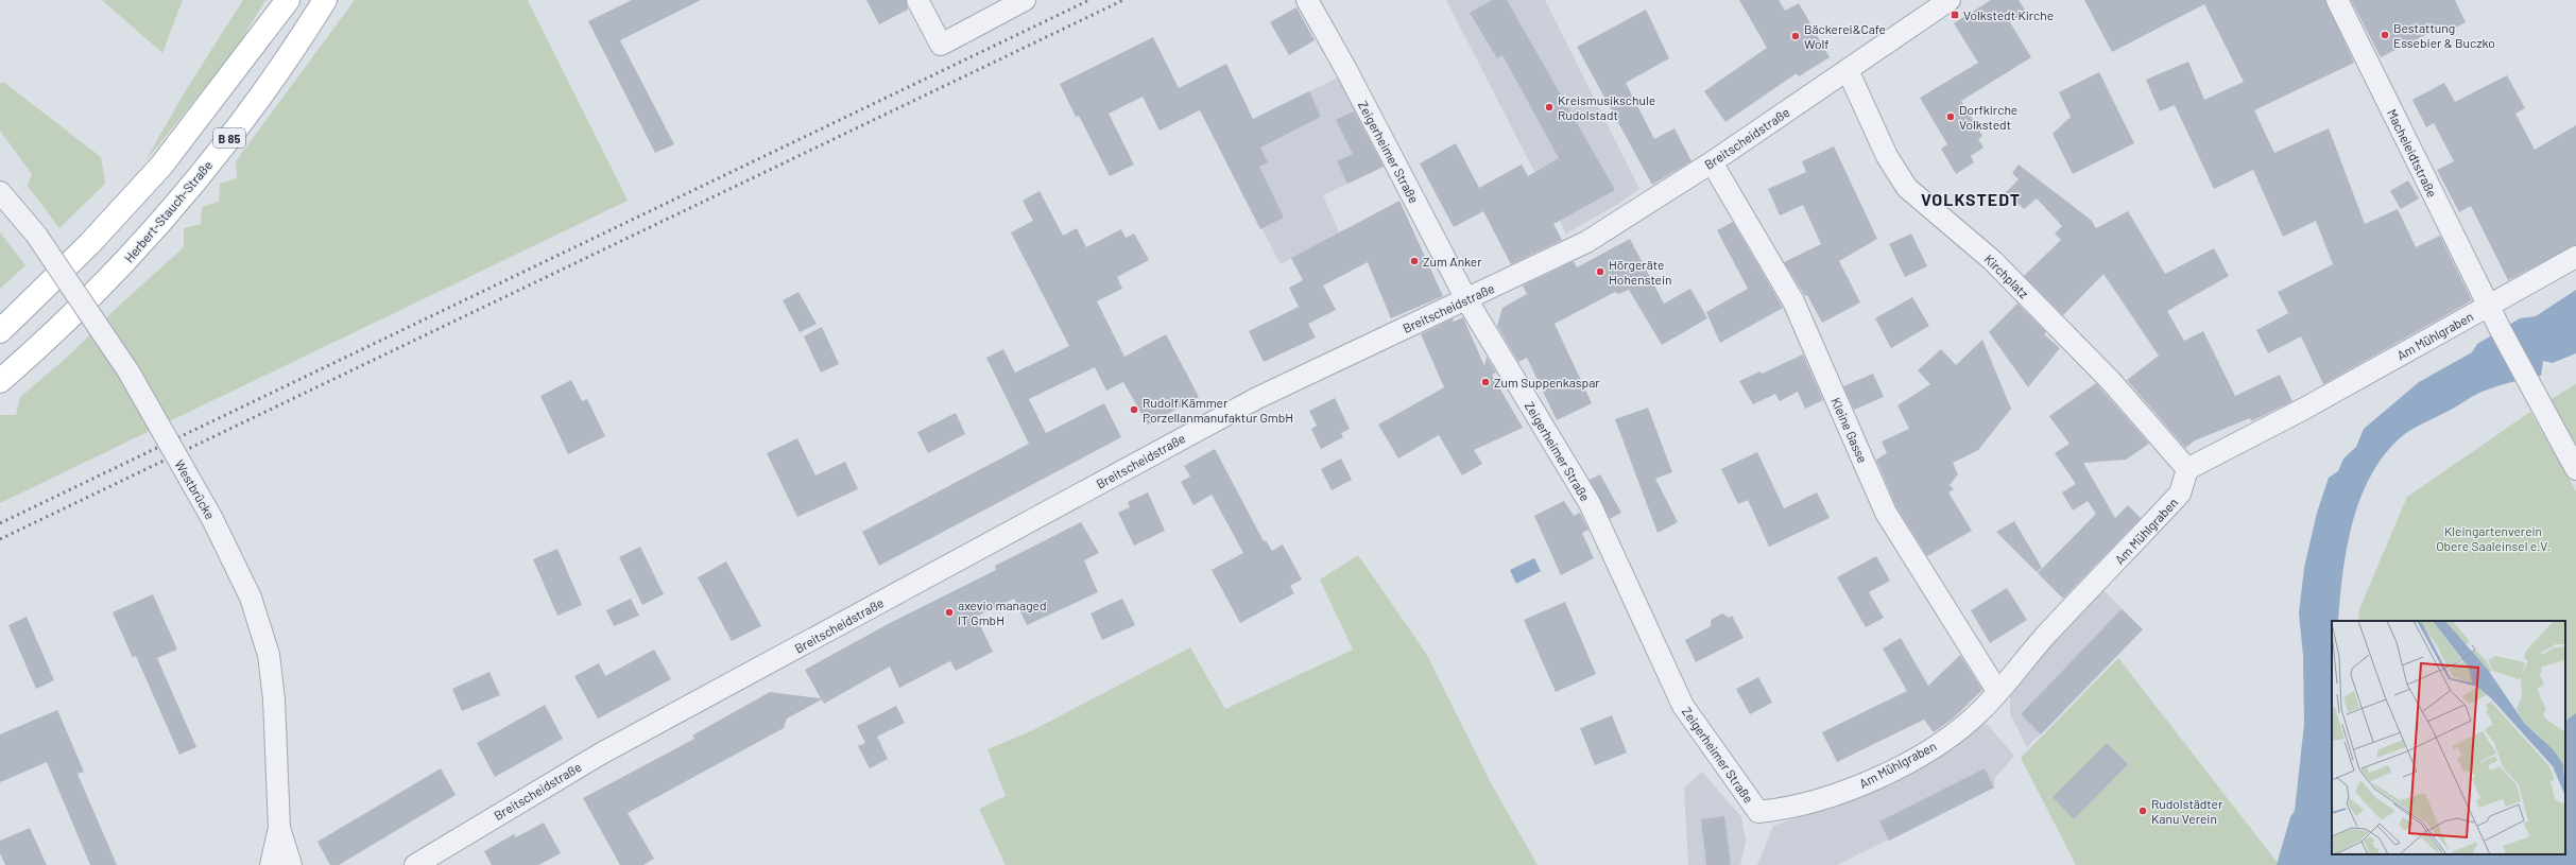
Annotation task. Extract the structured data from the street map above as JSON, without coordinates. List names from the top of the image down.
{
  "streets": {
    "main road": ["B 85", "Herbert-Stauch-Straße"],
    "street": [
      "Breitscheidstraße",
      "Zeigerheimer Straße",
      "Macheleidtstraße",
      "Kirchplatz",
      "Am Mühlgraben",
      "Kleine Gasse",
      "Westbrücke"
    ]
  },
  "crossings": [
    ["Breitscheidstraße", "Zeigerheimer Straße"],
    ["Breitscheidstraße", "Kirchplatz"],
    ["Breitscheidstraße", "Kleine Gasse"],
    ["Zeigerheimer Straße", "Am Mühlgraben"],
    ["Macheleidtstraße", "Am Mühlgraben"],
    ["Kirchplatz", "Am Mühlgraben"],
    ["Am Mühlgraben", "Kleine Gasse"]
  ],
  "districts": ["VOLKSTEDT"],
  "parks": ["Kleingartenverein Obere Saaleinsel e.V."],
  "places": {
    "transit": ["Volkstedt Kirche"],
    "other": [
      "Bestattung Essebier & Buczko",
      "Bäckerei&Cafe Wolf",
      "Kreismusikschule Rudolstadt",
      "Dorfkirche Volkstedt",
      "Zum Anker",
      "Hörgeräte Hohenstein",
      "Zum Suppenkaspar",
      "Rudolf Kämmer Porzellanmanufaktur GmbH",
      "axevio managed IT GmbH",
      "Rudolstädter Kanu Verein"
    ]
  }
}
